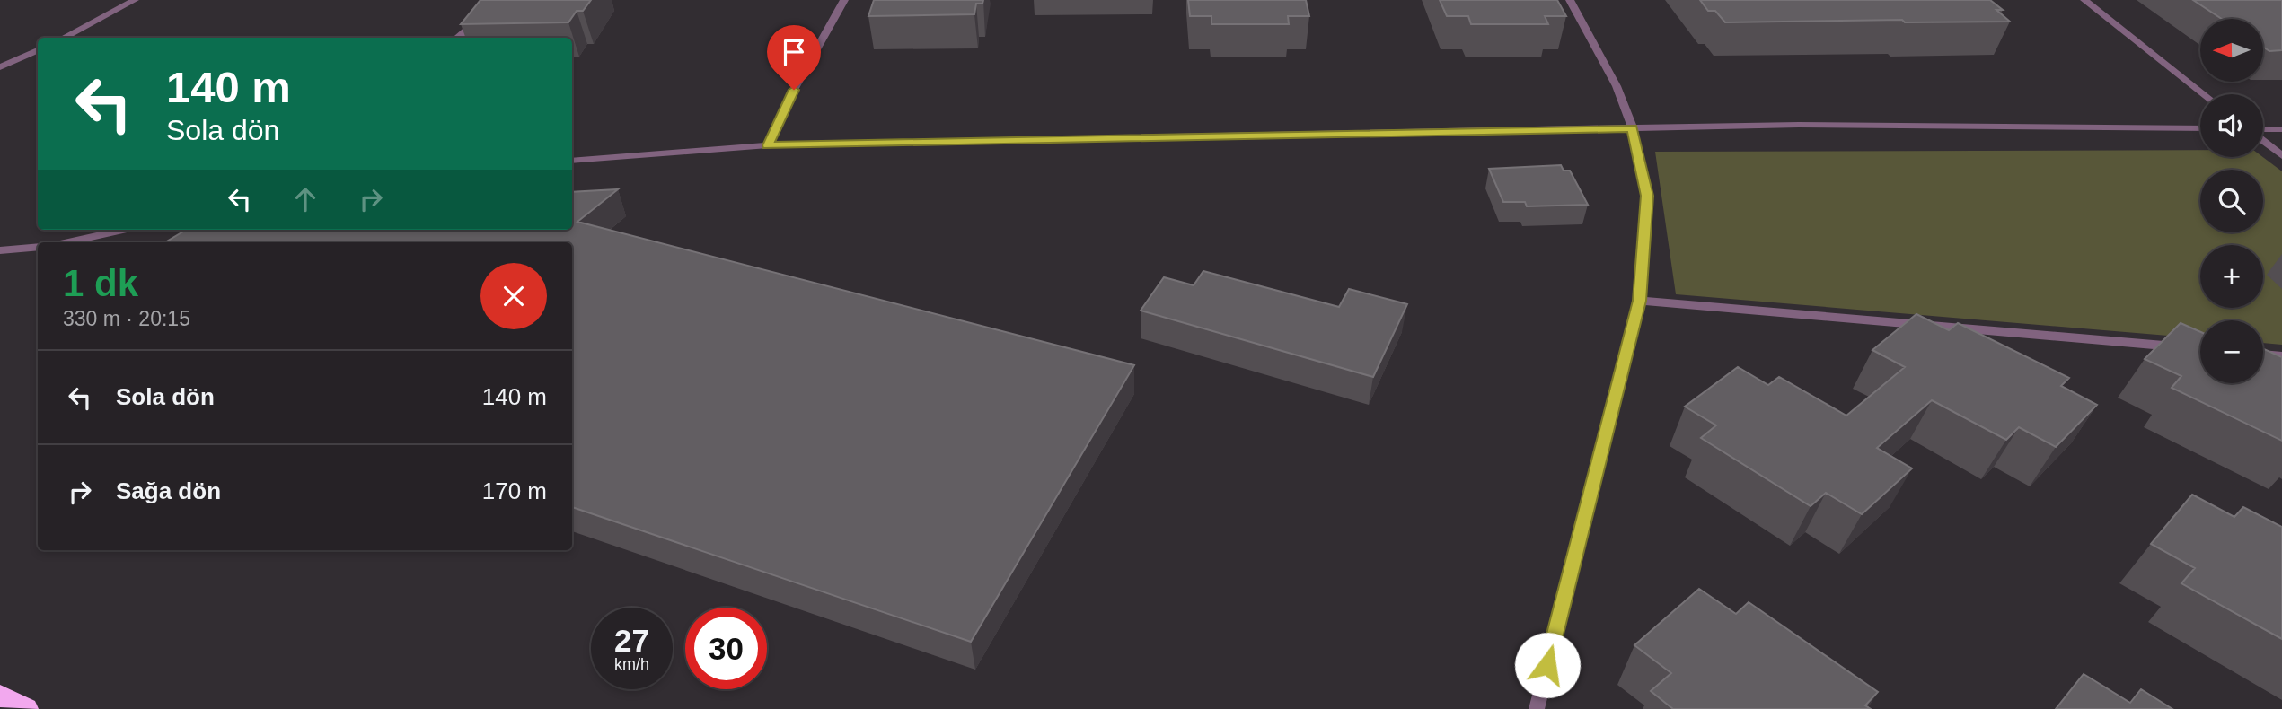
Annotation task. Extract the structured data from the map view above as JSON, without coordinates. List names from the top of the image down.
{
  "north": "left",
  "page": {
    "map_buttons": ["+", "−"],
    "turn": ["140 m", "Sola dön"],
    "heading": ["1 dk", "330 m · 20:15"],
    "list": [
      {
        "name": "Sola dön",
        "value": "140 m"
      },
      {
        "name": "Sağa dön",
        "value": "170 m"
      }
    ],
    "speed": "27 km/h",
    "limit": "30"
  }
}
